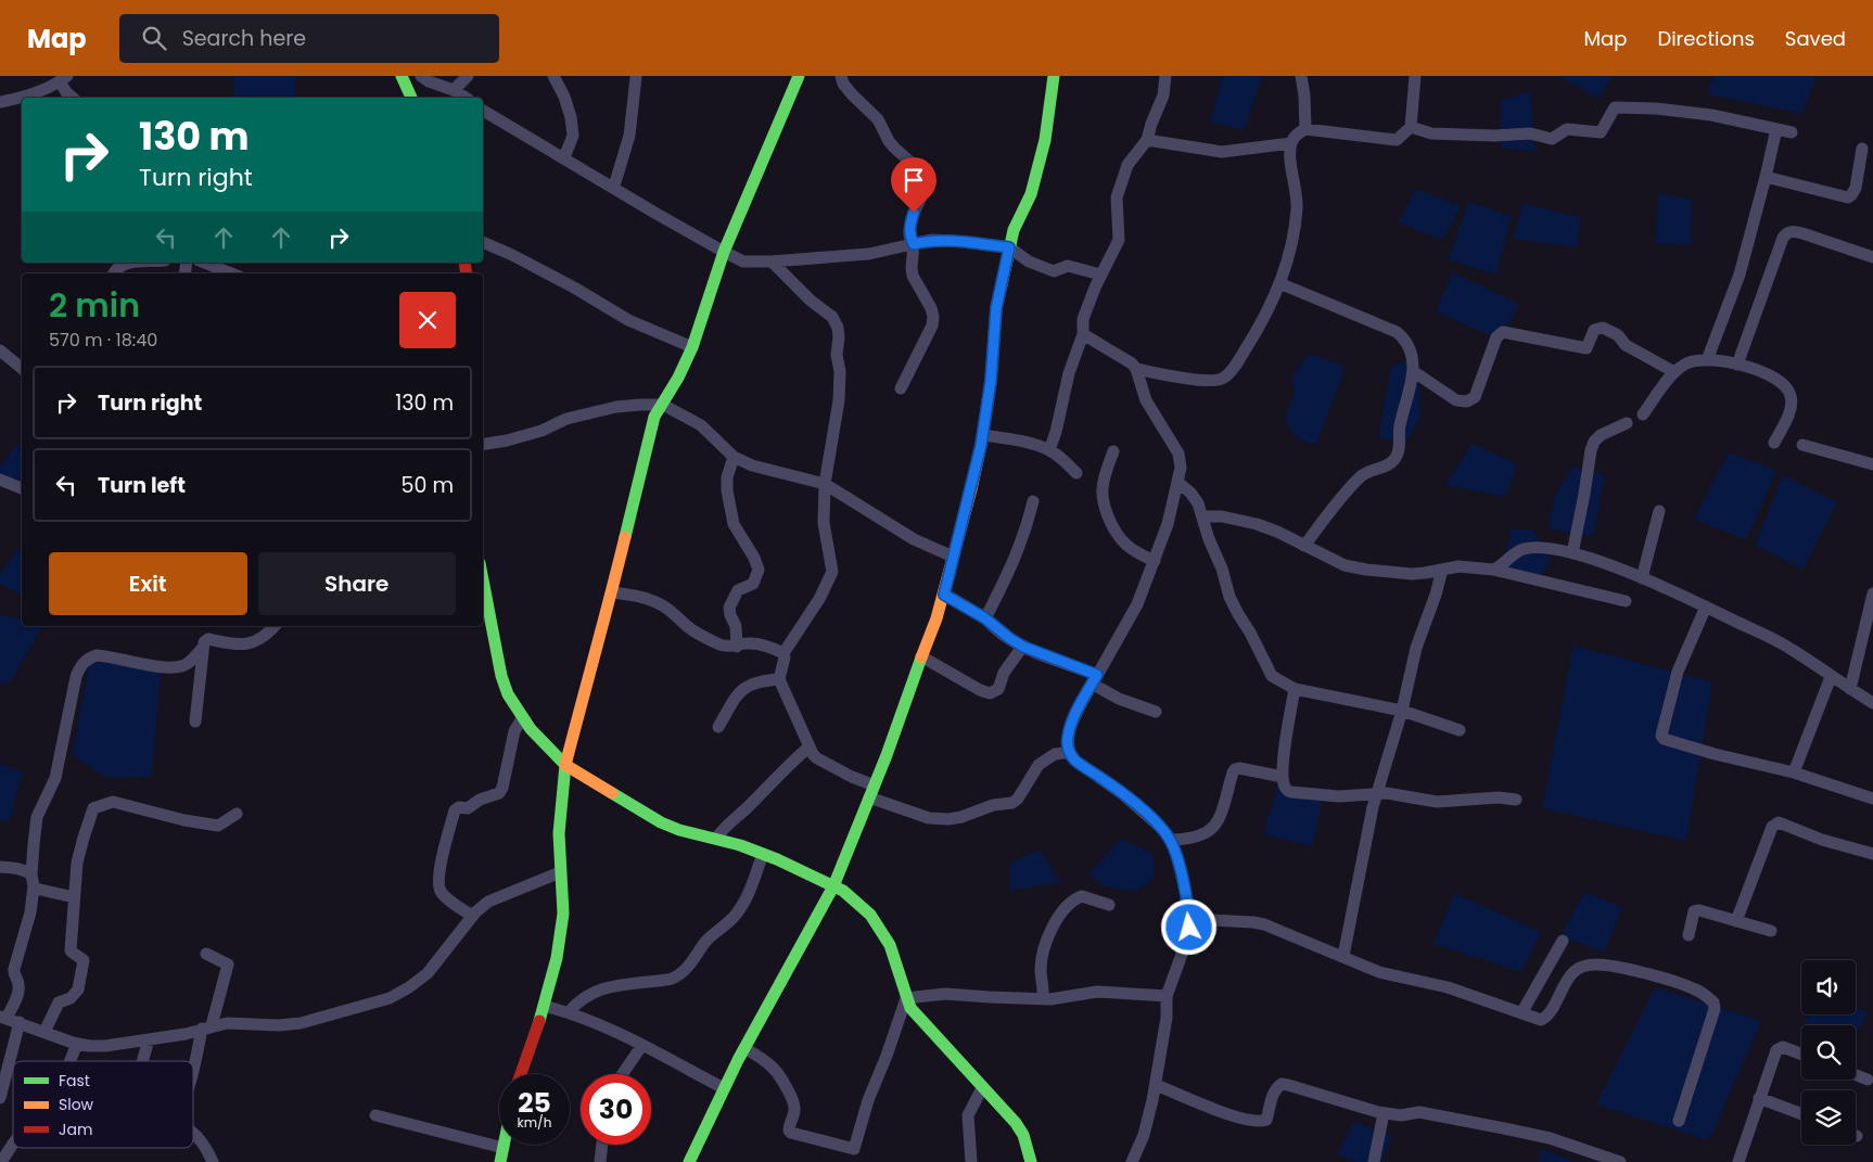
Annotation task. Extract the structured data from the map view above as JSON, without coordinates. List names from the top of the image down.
{
  "legend": ["Fast", "Slow", "Jam"],
  "page": {
    "header": "Map",
    "search": "Search here",
    "nav": ["Map", "Directions", "Saved"],
    "turn": ["130 m", "Turn right"],
    "heading": ["2 min", "570 m · 18:40"],
    "list": [
      {
        "name": "Turn right",
        "value": "130 m"
      },
      {
        "name": "Turn left",
        "value": "50 m"
      }
    ],
    "buttons": ["Exit", "Share"],
    "speed": "25 km/h",
    "limit": "30"
  }
}
